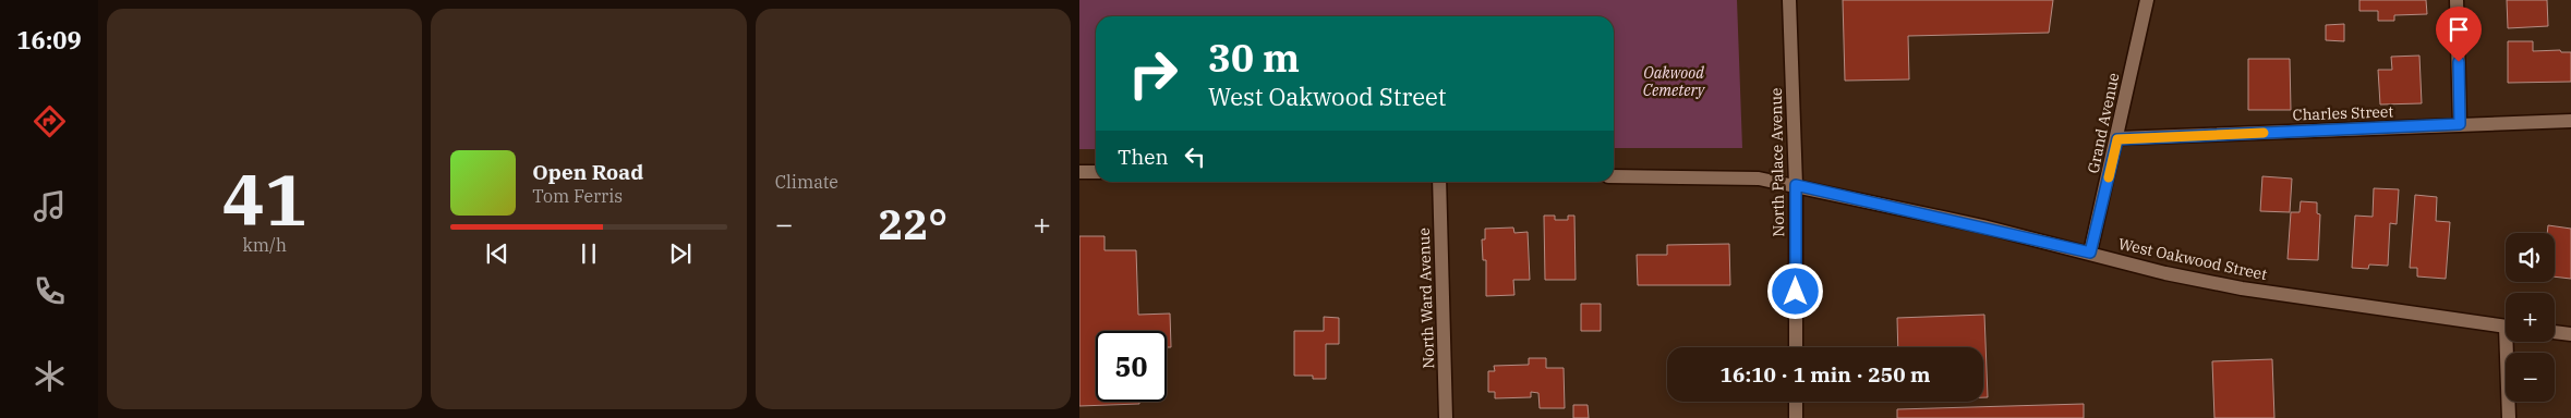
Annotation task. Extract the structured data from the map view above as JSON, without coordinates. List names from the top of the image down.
{
  "streets": {
    "street": [
      "Charles Street",
      "Grand Avenue",
      "North Palace Avenue",
      "West Oakwood Street",
      "North Ward Avenue"
    ]
  },
  "crossings": [
    ["Charles Street", "Grand Avenue"],
    ["Grand Avenue", "West Oakwood Street"],
    ["North Palace Avenue", "West Oakwood Street"]
  ],
  "parks": ["Oakwood Cemetery"],
  "page": {
    "tabs": "16:09",
    "tile": [
      ["41", "km/h"],
      "Climate"
    ],
    "turn": ["30 m", "West Oakwood Street"],
    "then": "Then",
    "song": ["Open Road", "Tom Ferris"],
    "heat": ["−", "22°", "+"],
    "map_buttons": ["+", "−"],
    "limit": "50",
    "trip": "16:10 · 1 min · 250 m"
  }
}
